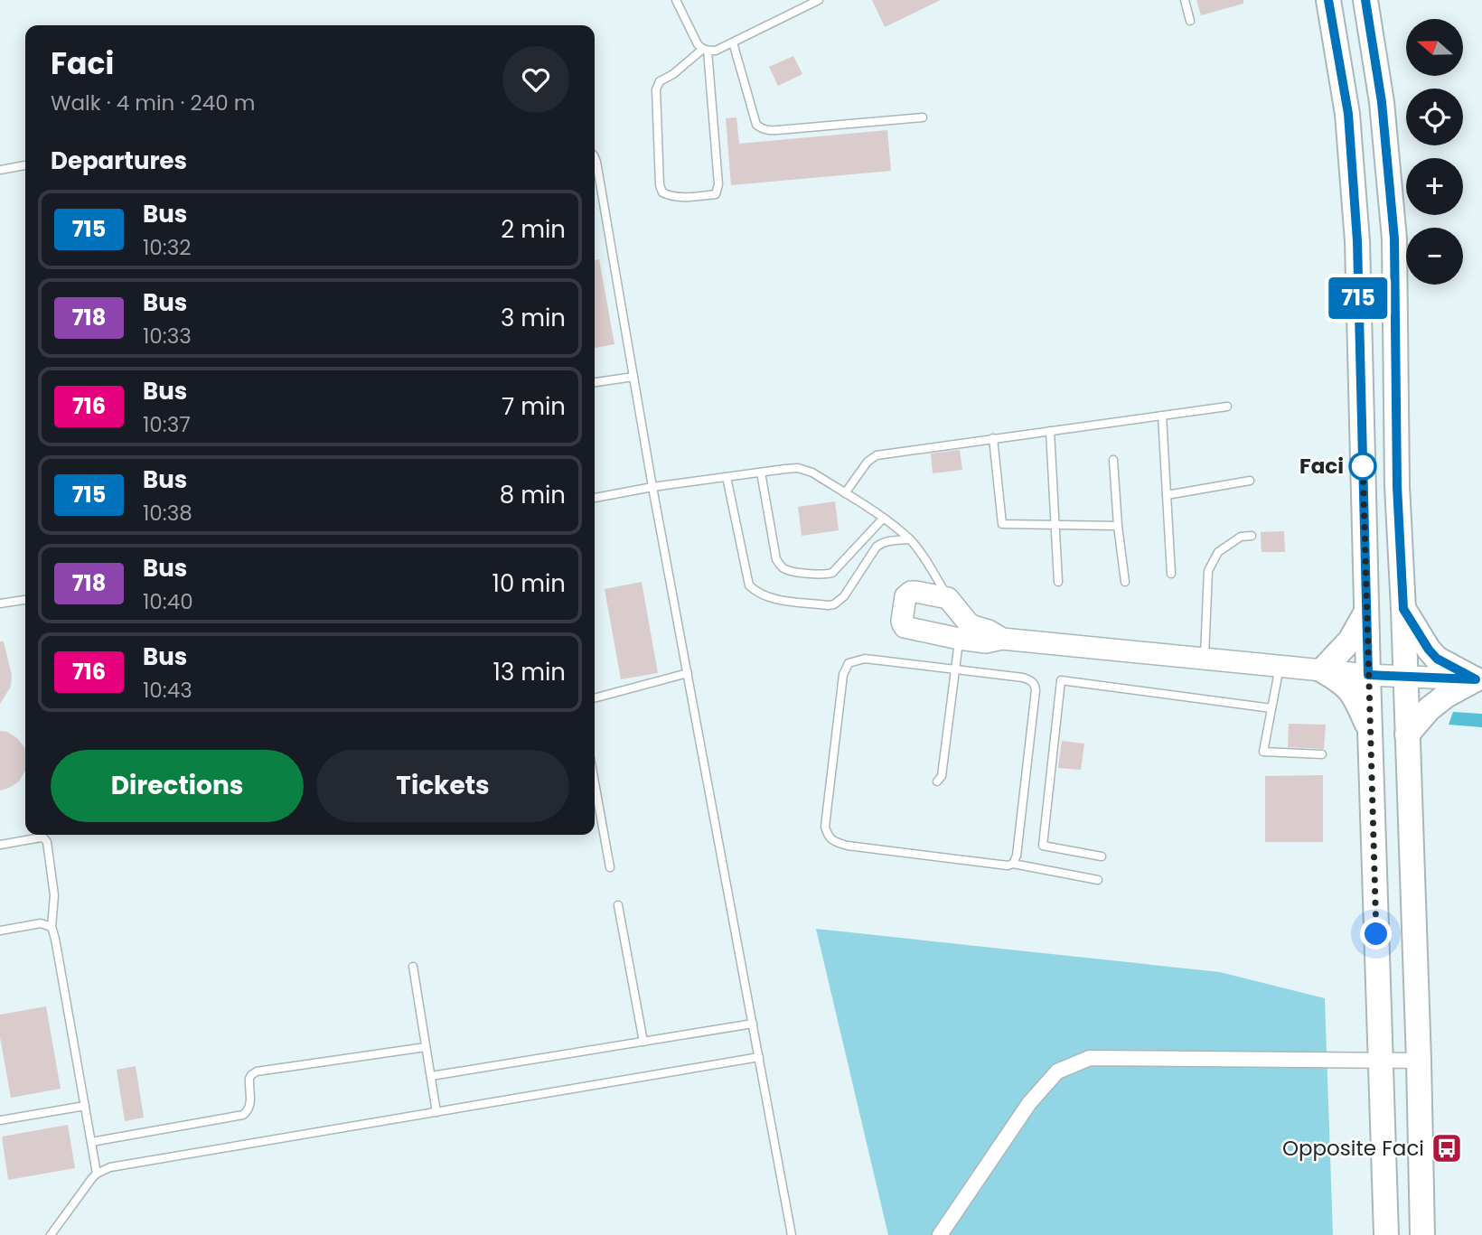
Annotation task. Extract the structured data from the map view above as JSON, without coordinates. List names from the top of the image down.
{
  "places": {
    "other": ["Faci"],
    "bus stop": ["Opposite Faci"]
  },
  "lines": ["bus line 715"],
  "north": "left",
  "page": {
    "on_map": "715",
    "map_buttons": ["+", "−"],
    "heading": [
      ["Faci", "Walk · 4 min · 240 m"],
      "Departures"
    ],
    "list": [
      {
        "mark": "715",
        "name": "Bus",
        "note": "10:32",
        "value": "2 min"
      },
      {
        "mark": "718",
        "name": "Bus",
        "note": "10:33",
        "value": "3 min"
      },
      {
        "mark": "716",
        "name": "Bus",
        "note": "10:37",
        "value": "7 min"
      },
      {
        "mark": "715",
        "name": "Bus",
        "note": "10:38",
        "value": "8 min"
      },
      {
        "mark": "718",
        "name": "Bus",
        "note": "10:40",
        "value": "10 min"
      },
      {
        "mark": "716",
        "name": "Bus",
        "note": "10:43",
        "value": "13 min"
      }
    ],
    "buttons": ["Directions", "Tickets"]
  }
}
